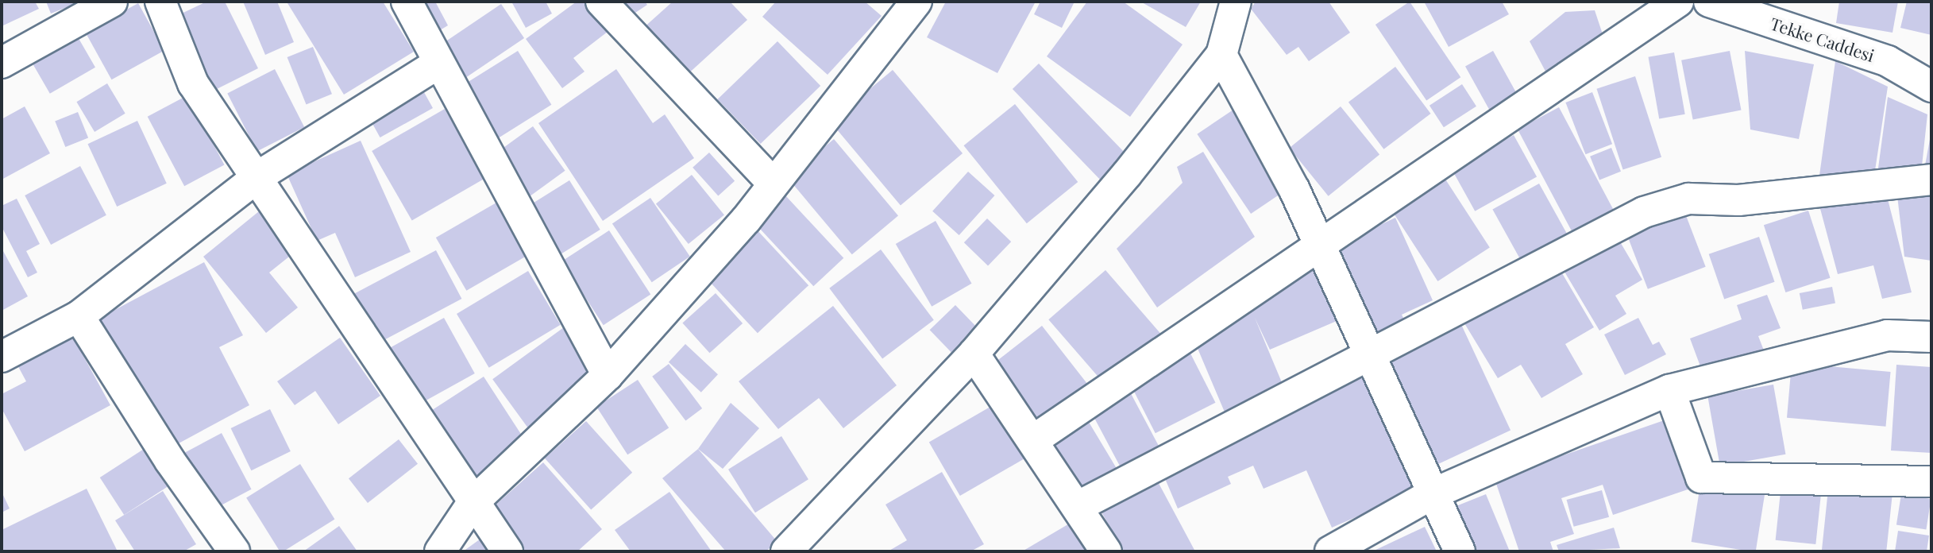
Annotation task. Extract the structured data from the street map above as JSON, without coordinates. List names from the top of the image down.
{
  "streets": {
    "street": ["Tekke Caddesi"]
  }
}
